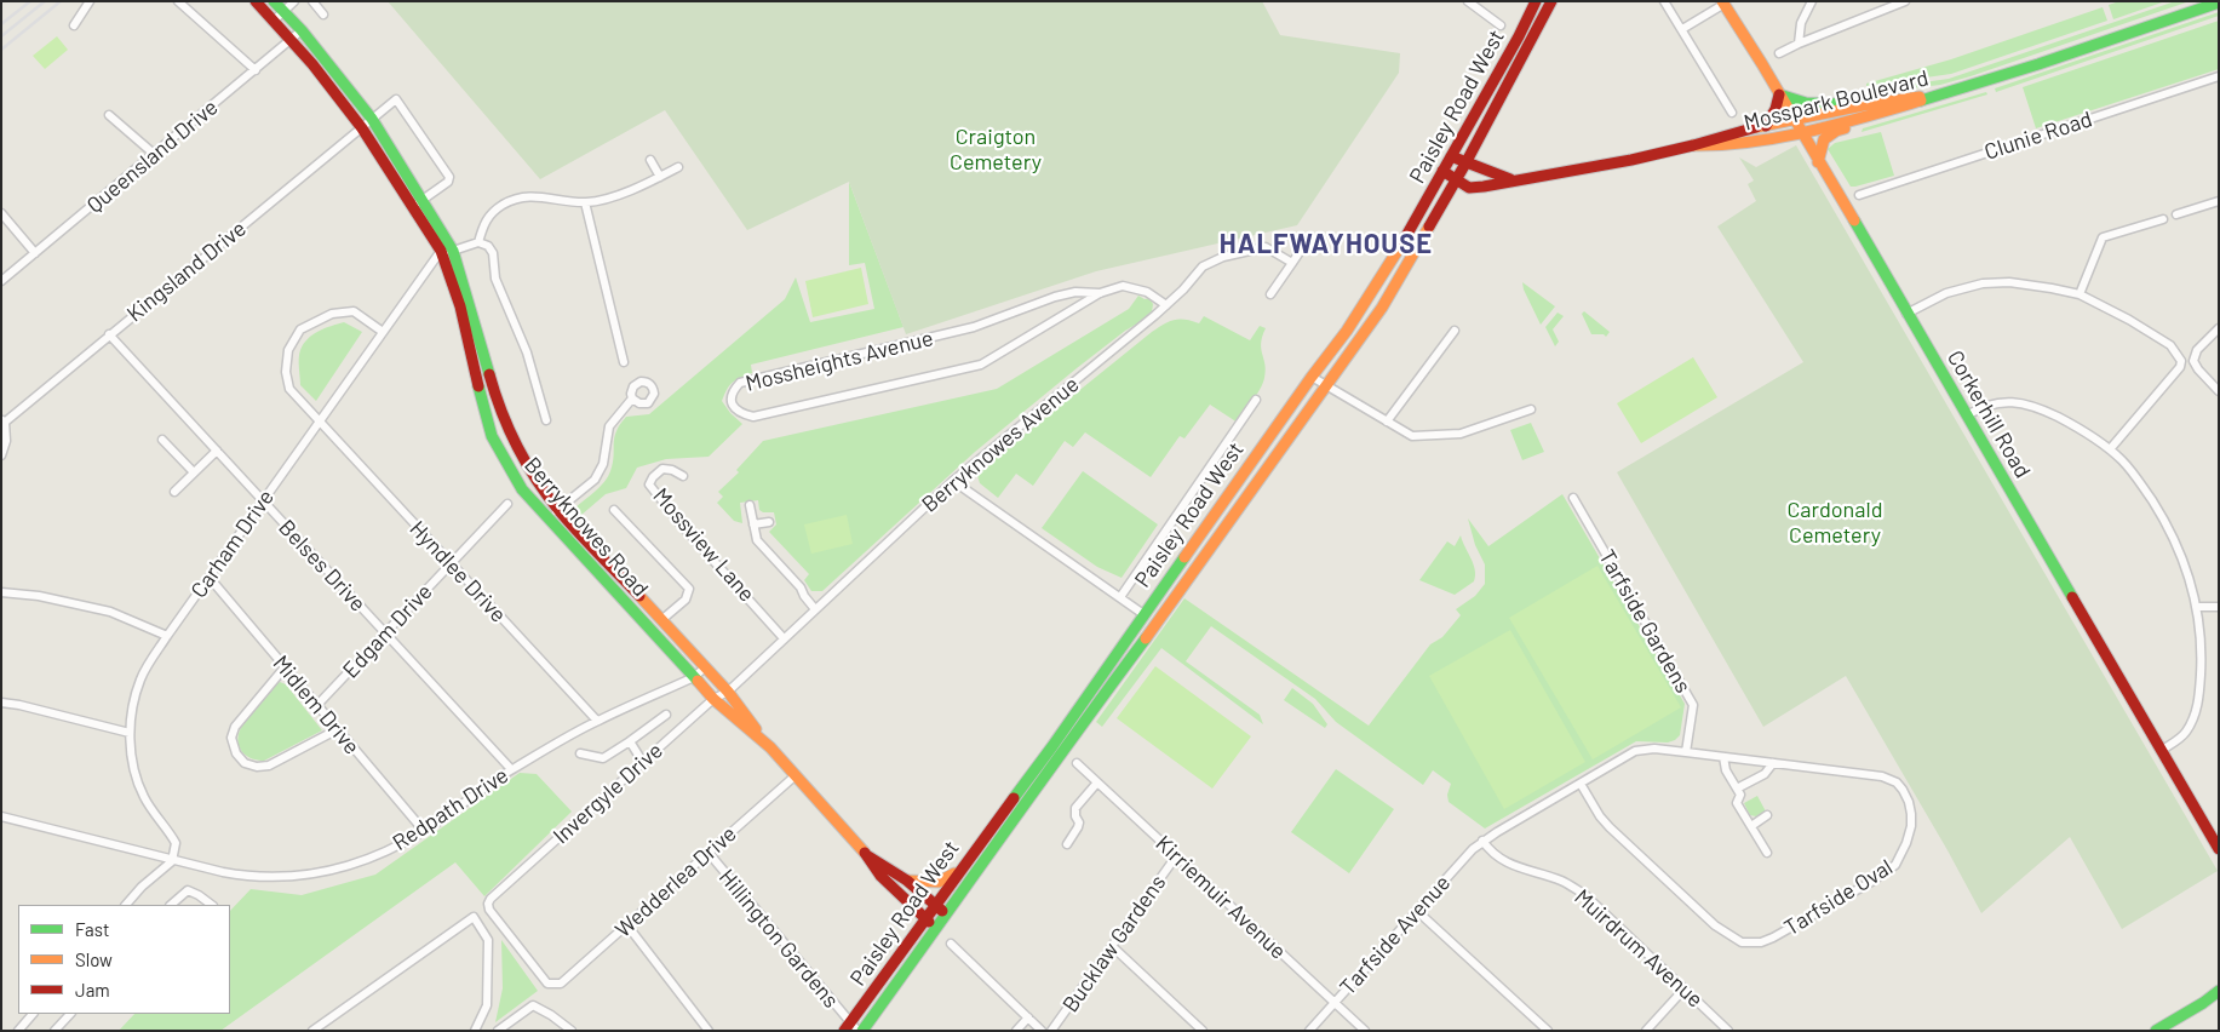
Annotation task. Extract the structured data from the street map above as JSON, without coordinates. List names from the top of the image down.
{
  "streets": {
    "main road": [
      "Mosspark Boulevard",
      "Paisley Road West",
      "Corkerhill Road",
      "Berryknowes Road"
    ],
    "street": [
      "Clunie Road",
      "Queensland Drive",
      "Kingsland Drive",
      "Mossheights Avenue",
      "Berryknowes Avenue",
      "Carham Drive",
      "Mossview Lane",
      "Belses Drive",
      "Hyndlee Drive",
      "Tarfside Gardens",
      "Edgam Drive",
      "Midlem Drive",
      "Invergyle Drive",
      "Redpath Drive",
      "Wedderlea Drive",
      "Kirriemuir Avenue",
      "Tarfside Oval",
      "Tarfside Avenue",
      "Hillington Gardens",
      "Bucklaw Gardens",
      "Muirdrum Avenue"
    ]
  },
  "crossings": [
    ["Mosspark Boulevard", "Paisley Road West"],
    ["Mosspark Boulevard", "Corkerhill Road"],
    ["Paisley Road West", "Berryknowes Road"],
    ["Paisley Road West", "Hillington Gardens"],
    ["Queensland Drive", "Berryknowes Road"],
    ["Kingsland Drive", "Berryknowes Road"],
    ["Kingsland Drive", "Belses Drive"],
    ["Mossheights Avenue", "Berryknowes Avenue"],
    ["Berryknowes Avenue", "Berryknowes Road"],
    ["Berryknowes Avenue", "Mossview Lane"],
    ["Berryknowes Avenue", "Invergyle Drive"],
    ["Berryknowes Road", "Carham Drive"],
    ["Berryknowes Road", "Invergyle Drive"],
    ["Berryknowes Road", "Redpath Drive"],
    ["Berryknowes Road", "Wedderlea Drive"],
    ["Carham Drive", "Belses Drive"],
    ["Carham Drive", "Hyndlee Drive"],
    ["Carham Drive", "Midlem Drive"],
    ["Carham Drive", "Redpath Drive"],
    ["Belses Drive", "Edgam Drive"],
    ["Belses Drive", "Redpath Drive"],
    ["Hyndlee Drive", "Edgam Drive"],
    ["Hyndlee Drive", "Redpath Drive"],
    ["Tarfside Gardens", "Tarfside Oval"],
    ["Edgam Drive", "Midlem Drive"],
    ["Midlem Drive", "Redpath Drive"],
    ["Invergyle Drive", "Wedderlea Drive"],
    ["Wedderlea Drive", "Hillington Gardens"],
    ["Kirriemuir Avenue", "Tarfside Avenue"],
    ["Kirriemuir Avenue", "Bucklaw Gardens"],
    ["Tarfside Oval", "Tarfside Avenue"],
    ["Tarfside Oval", "Muirdrum Avenue"],
    ["Tarfside Avenue", "Muirdrum Avenue"]
  ],
  "districts": ["HALFWAYHOUSE"],
  "parks": ["Craigton Cemetery", "Cardonald Cemetery"],
  "legend": ["Fast", "Slow", "Jam"]
}
